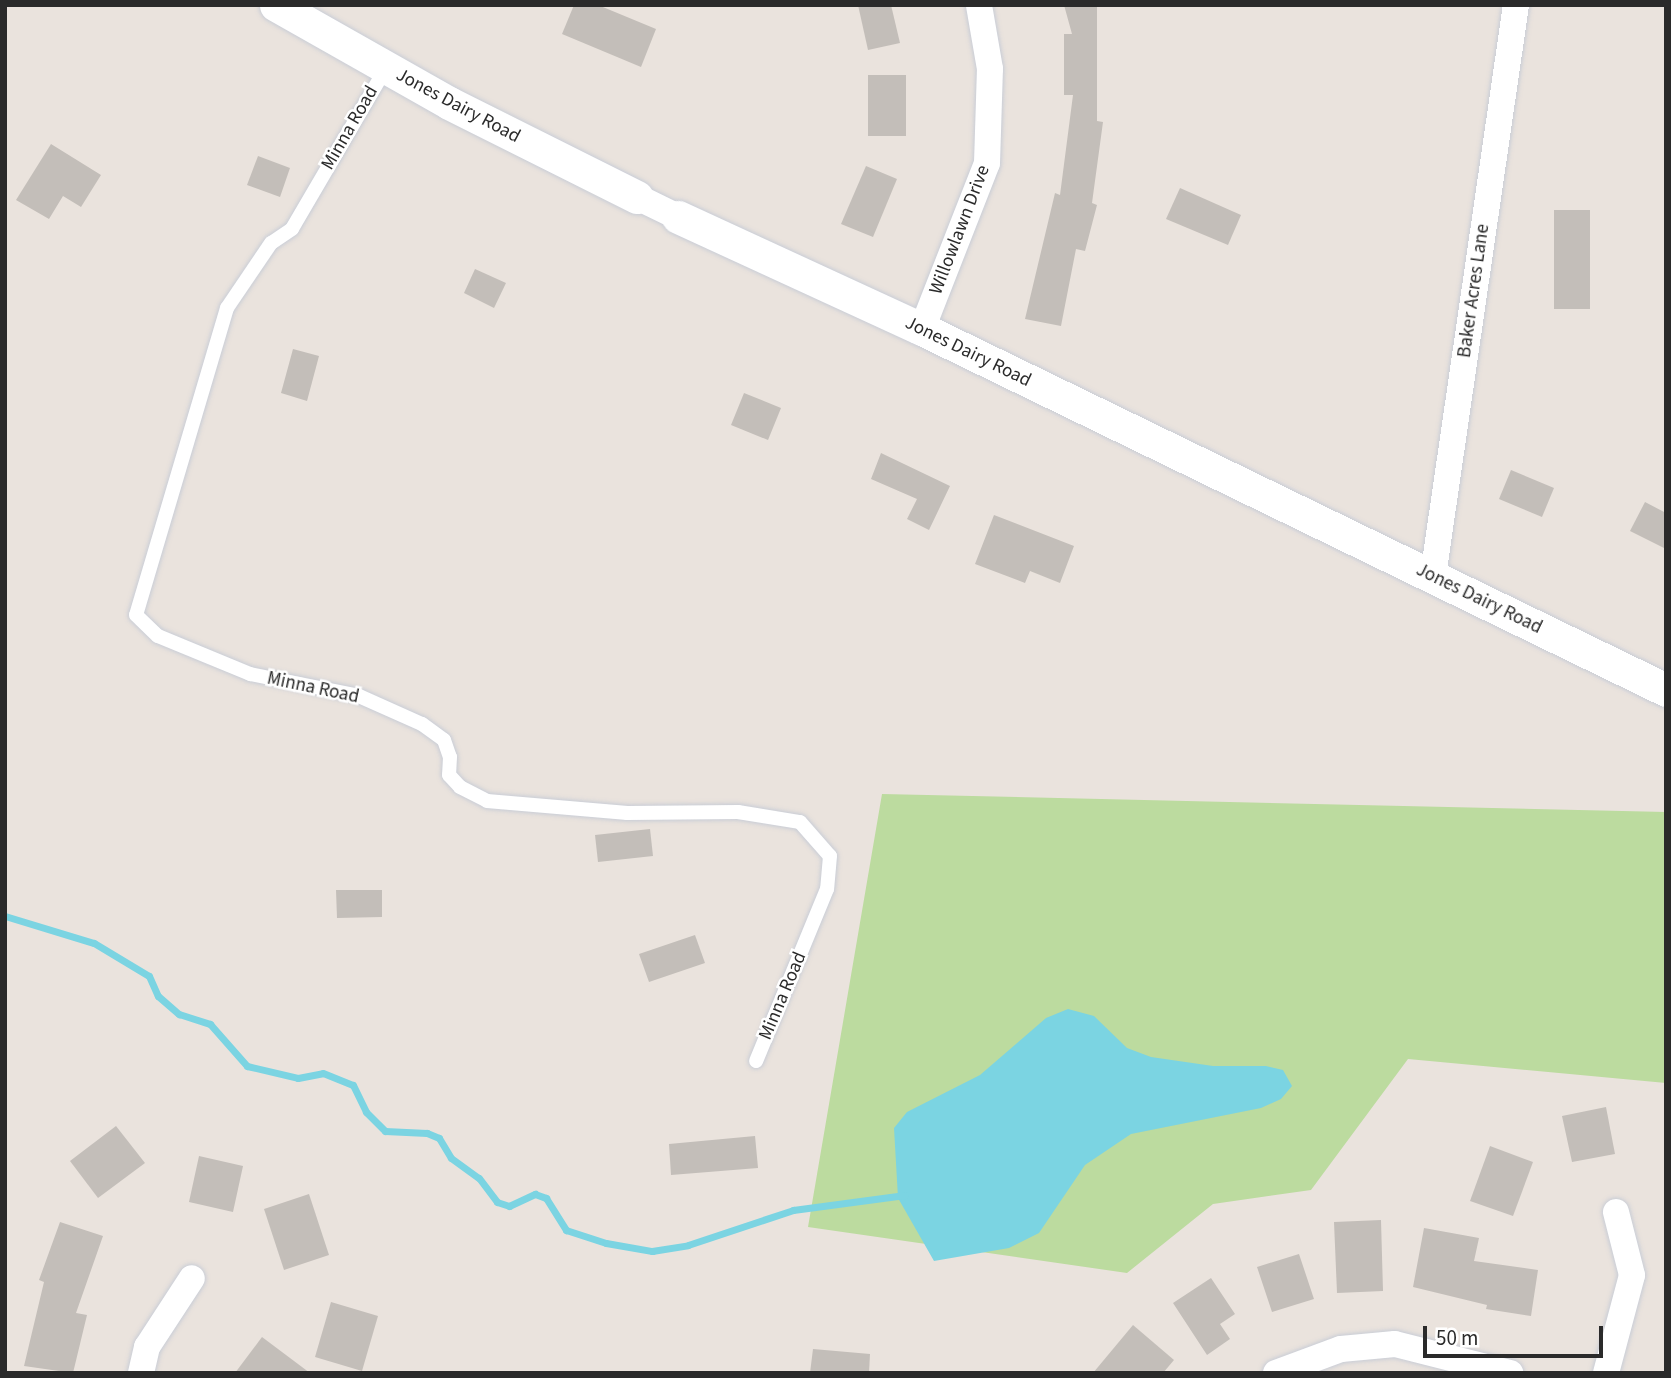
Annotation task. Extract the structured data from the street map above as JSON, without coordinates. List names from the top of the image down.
{
  "streets": {
    "street": ["Jones Dairy Road", "Willowlawn Drive", "Baker Acres Lane"],
    "lane": ["Minna Road"]
  },
  "crossings": [
    ["Jones Dairy Road", "Minna Road"],
    ["Jones Dairy Road", "Willowlawn Drive"],
    ["Jones Dairy Road", "Baker Acres Lane"]
  ],
  "scale_bar": "50 m"
}
